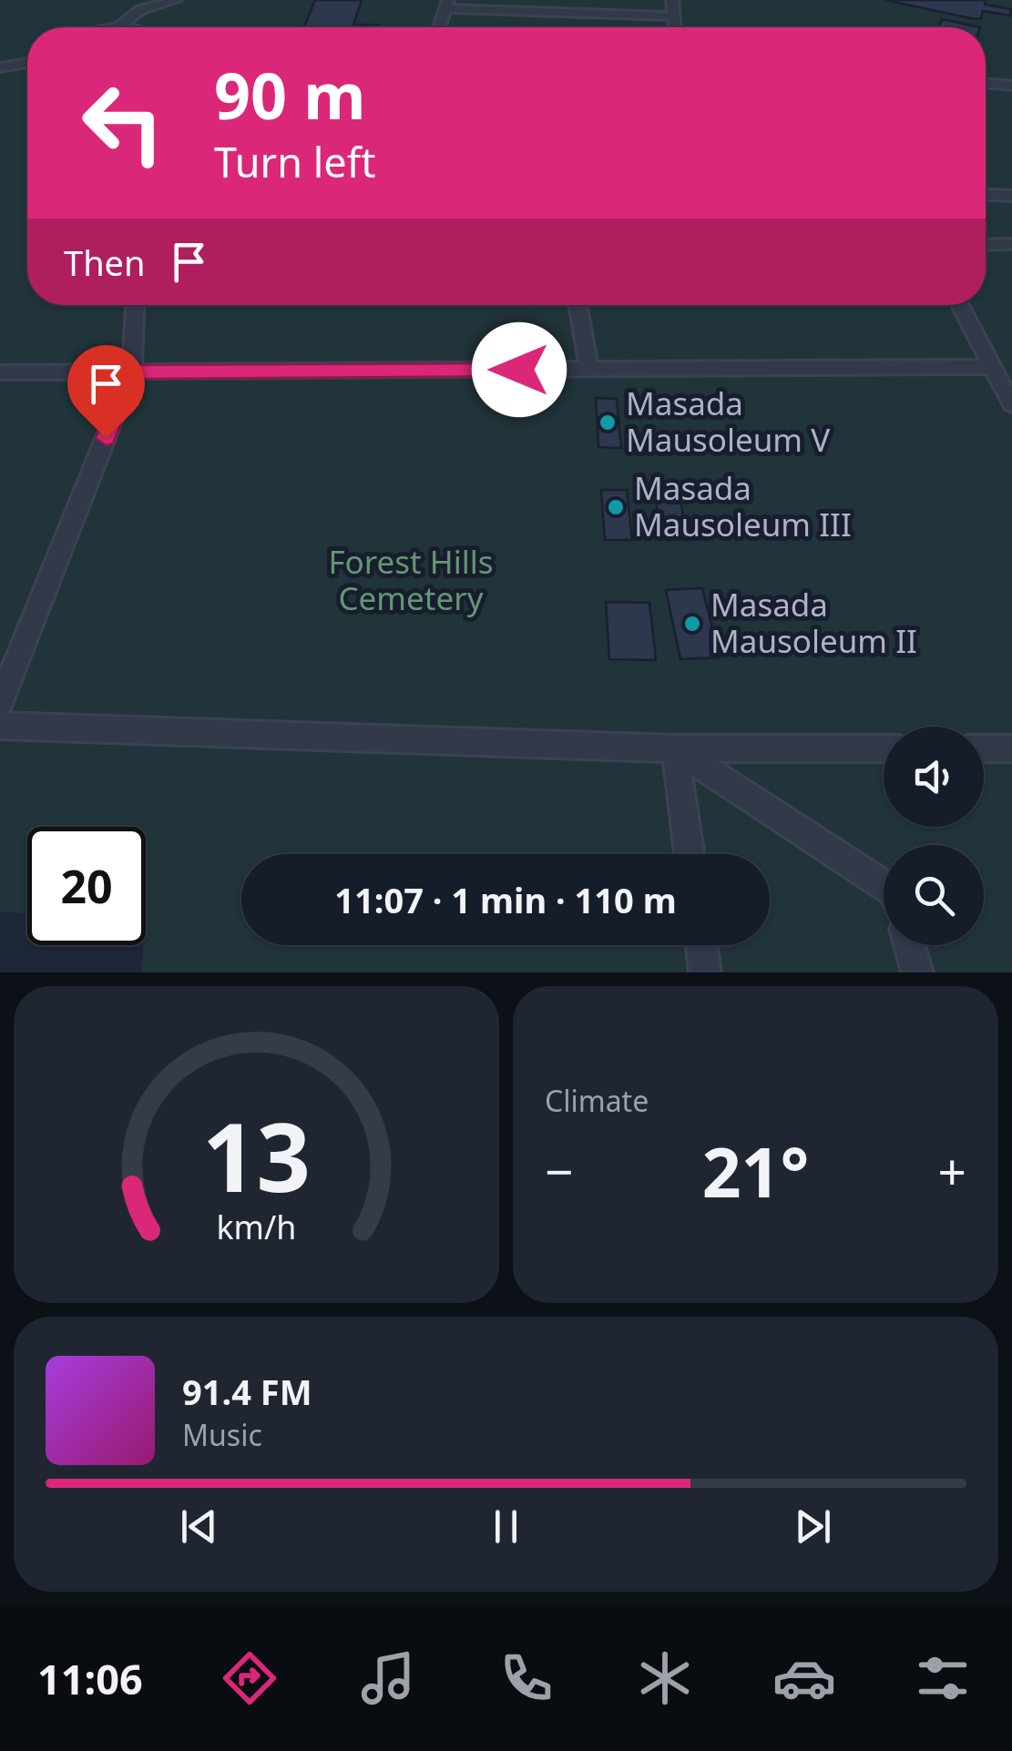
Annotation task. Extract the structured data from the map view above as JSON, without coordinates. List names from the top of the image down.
{
  "parks": ["Forest Hills Cemetery"],
  "places": ["Masada Mausoleum V", "Masada Mausoleum III", "Masada Mausoleum II"],
  "page": {
    "turn": ["90 m", "Turn left"],
    "then": "Then",
    "limit": "20",
    "trip": "11:07 · 1 min · 110 m",
    "tile": "Climate",
    "heat": ["−", "21°", "+"],
    "song": ["91.4 FM", "Music"],
    "tabs": "11:06",
    "gauge": ["13", "km/h"]
  }
}
